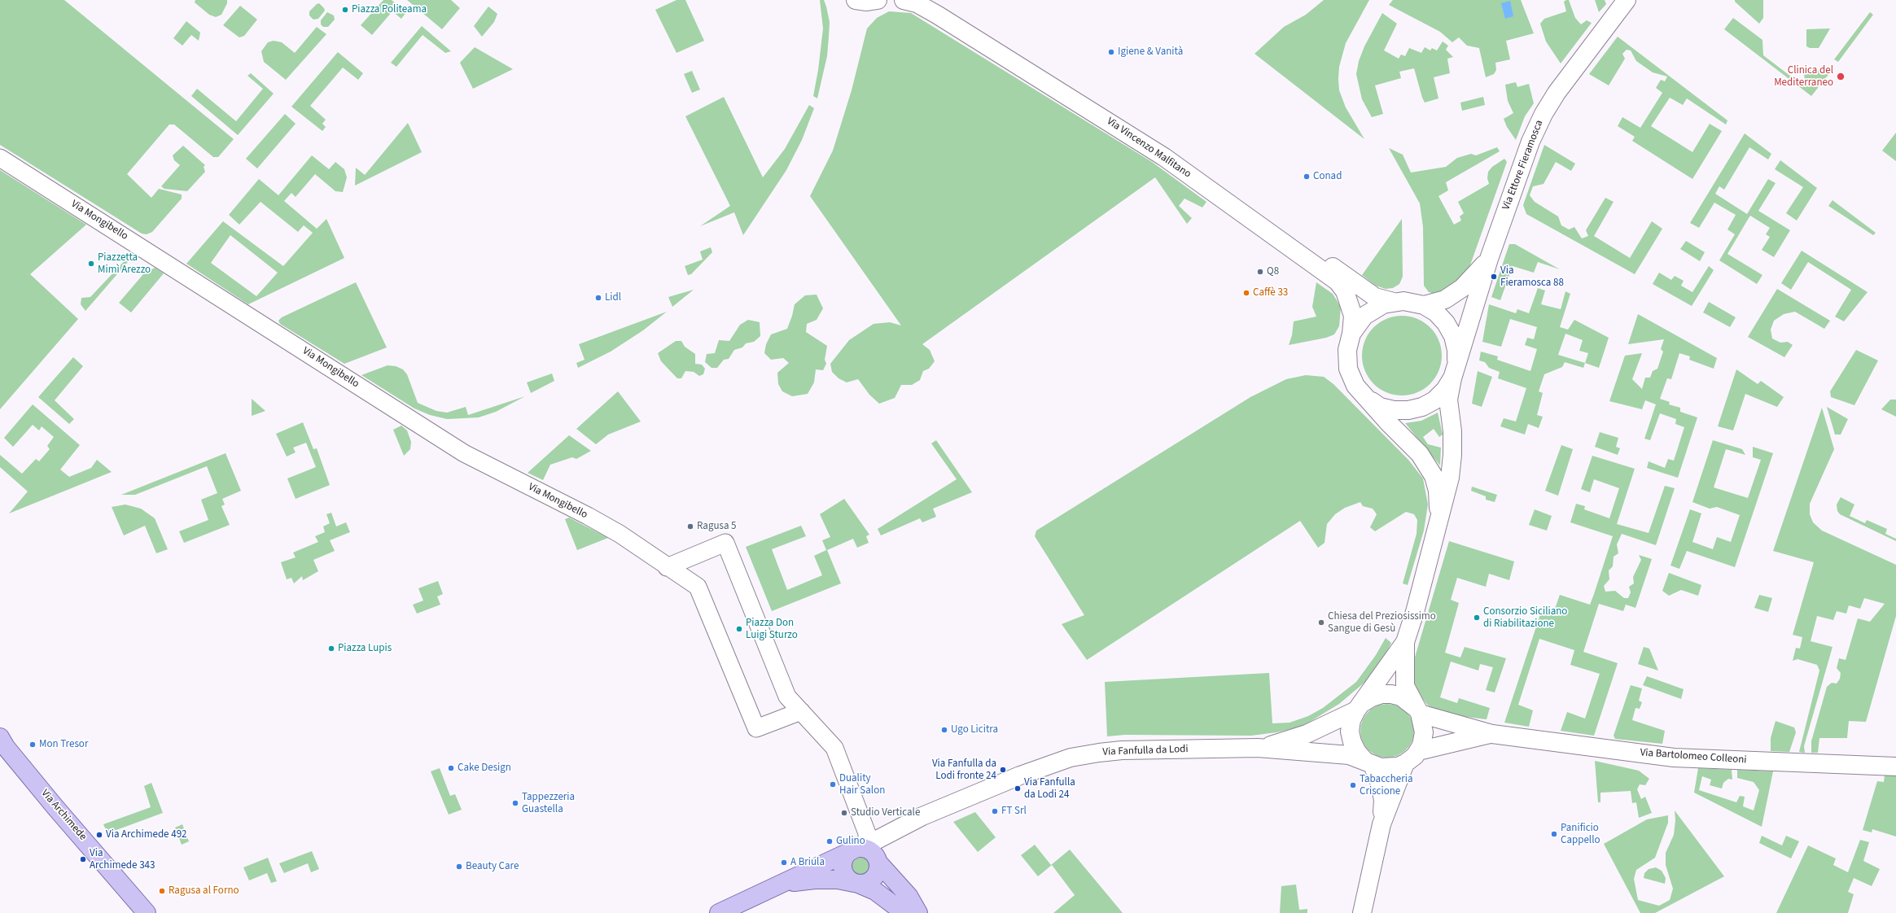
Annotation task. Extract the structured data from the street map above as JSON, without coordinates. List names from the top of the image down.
{
  "streets": {
    "main road": [
      "Via Vincenzo Malfitano",
      "Via Ettore Fieramosca",
      "Via Fanfulla da Lodi",
      "Via Bartolomeo Colleoni",
      "Via Archimede"
    ],
    "street": ["Via Mongibello"]
  },
  "crossings": [
    ["Via Vincenzo Malfitano", "Via Ettore Fieramosca"]
  ],
  "places": [
    "Piazza Politeama",
    "Igiene & Vanità",
    "Clinica del Mediterraneo",
    "Conad",
    "Piazzetta Mimì Arezzo",
    "Q8",
    "Via Fieramosca 88",
    "Caffè 33",
    "Lidl",
    "Ragusa 5",
    "Consorzio Siciliano di Riabilitazione",
    "Chiesa del Preziosissimo Sangue di Gesù",
    "Piazza Don Luigi Sturzo",
    "Piazza Lupis",
    "Ugo Licitra",
    "Mon Tresor",
    "Cake Design",
    "Via Fanfulla da Lodi fronte 24",
    "Duality Hair Salon",
    "Tabaccheria Criscione",
    "Via Fanfulla da Lodi 24",
    "Tappezzeria Guastella",
    "FT Srl",
    "Studio Verticale",
    "Panificio Cappello",
    "Via Archimede 492",
    "Gulino",
    "Via Archimede 343",
    "A Briula",
    "Beauty Care",
    "Ragusa al Forno"
  ]
}
